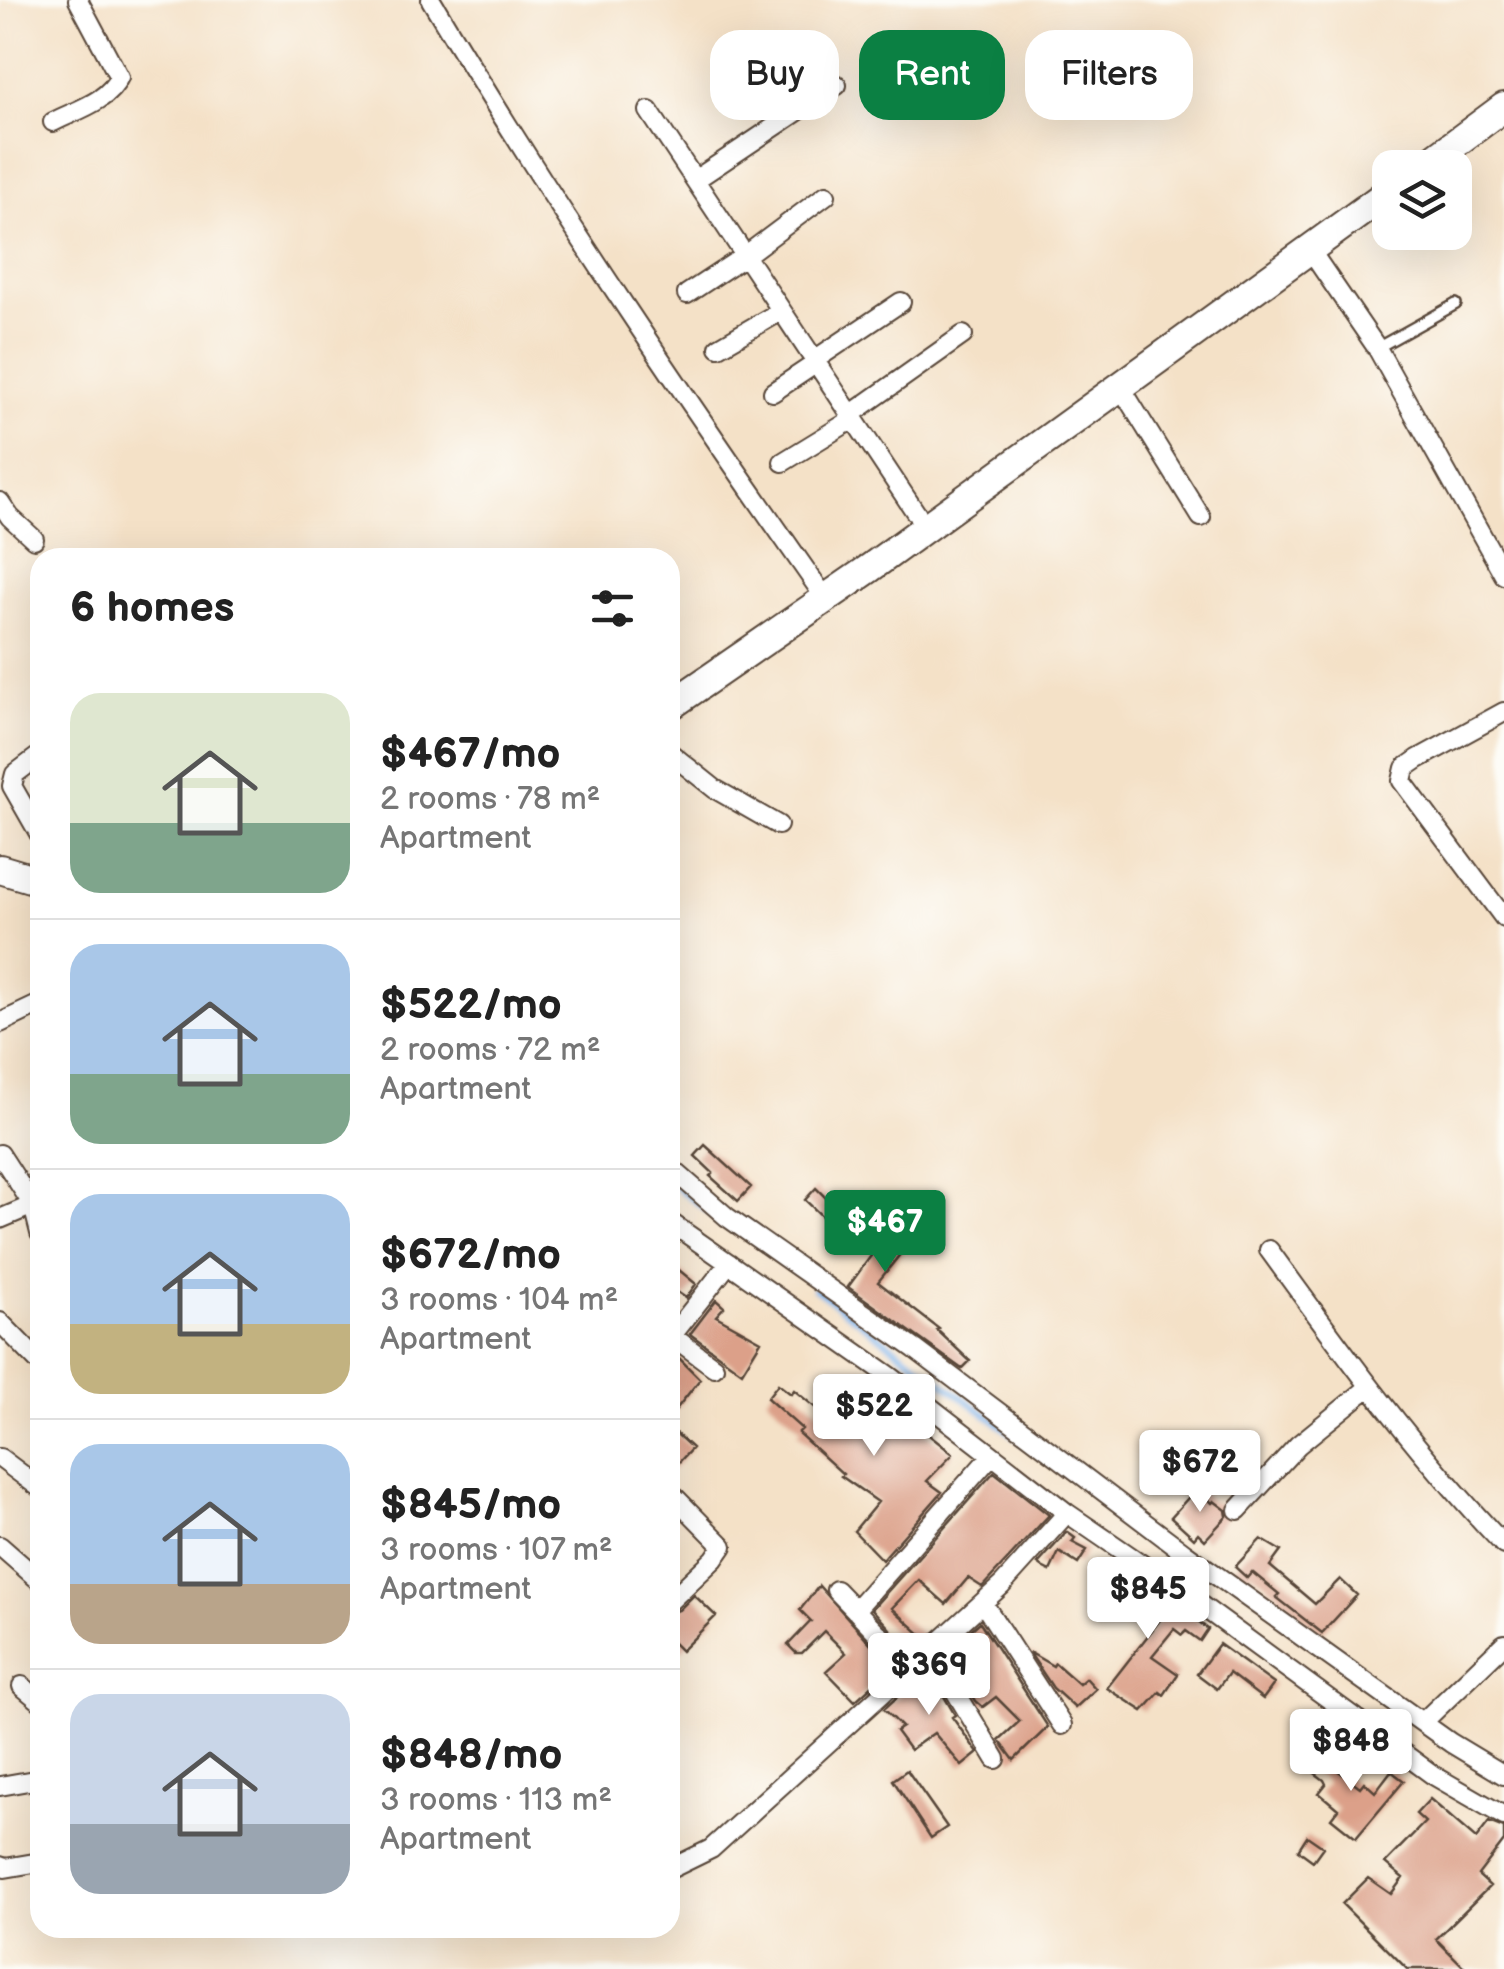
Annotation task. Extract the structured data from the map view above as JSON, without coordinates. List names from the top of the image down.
{
  "page": {
    "chip": ["Buy", "Rent", "Filters"],
    "heading": "6 homes",
    "list": [
      {
        "name": "$467/mo",
        "note": "2 rooms · 78 m² · Apartment"
      },
      {
        "name": "$522/mo",
        "note": "2 rooms · 72 m² · Apartment"
      },
      {
        "name": "$672/mo",
        "note": "3 rooms · 104 m² · Apartment"
      },
      {
        "name": "$845/mo",
        "note": "3 rooms · 107 m² · Apartment"
      },
      {
        "name": "$848/mo",
        "note": "3 rooms · 113 m² · Apartment"
      }
    ],
    "price": [
      "$467",
      "$522",
      "$672",
      "$845",
      "$369",
      "$848"
    ]
  }
}
